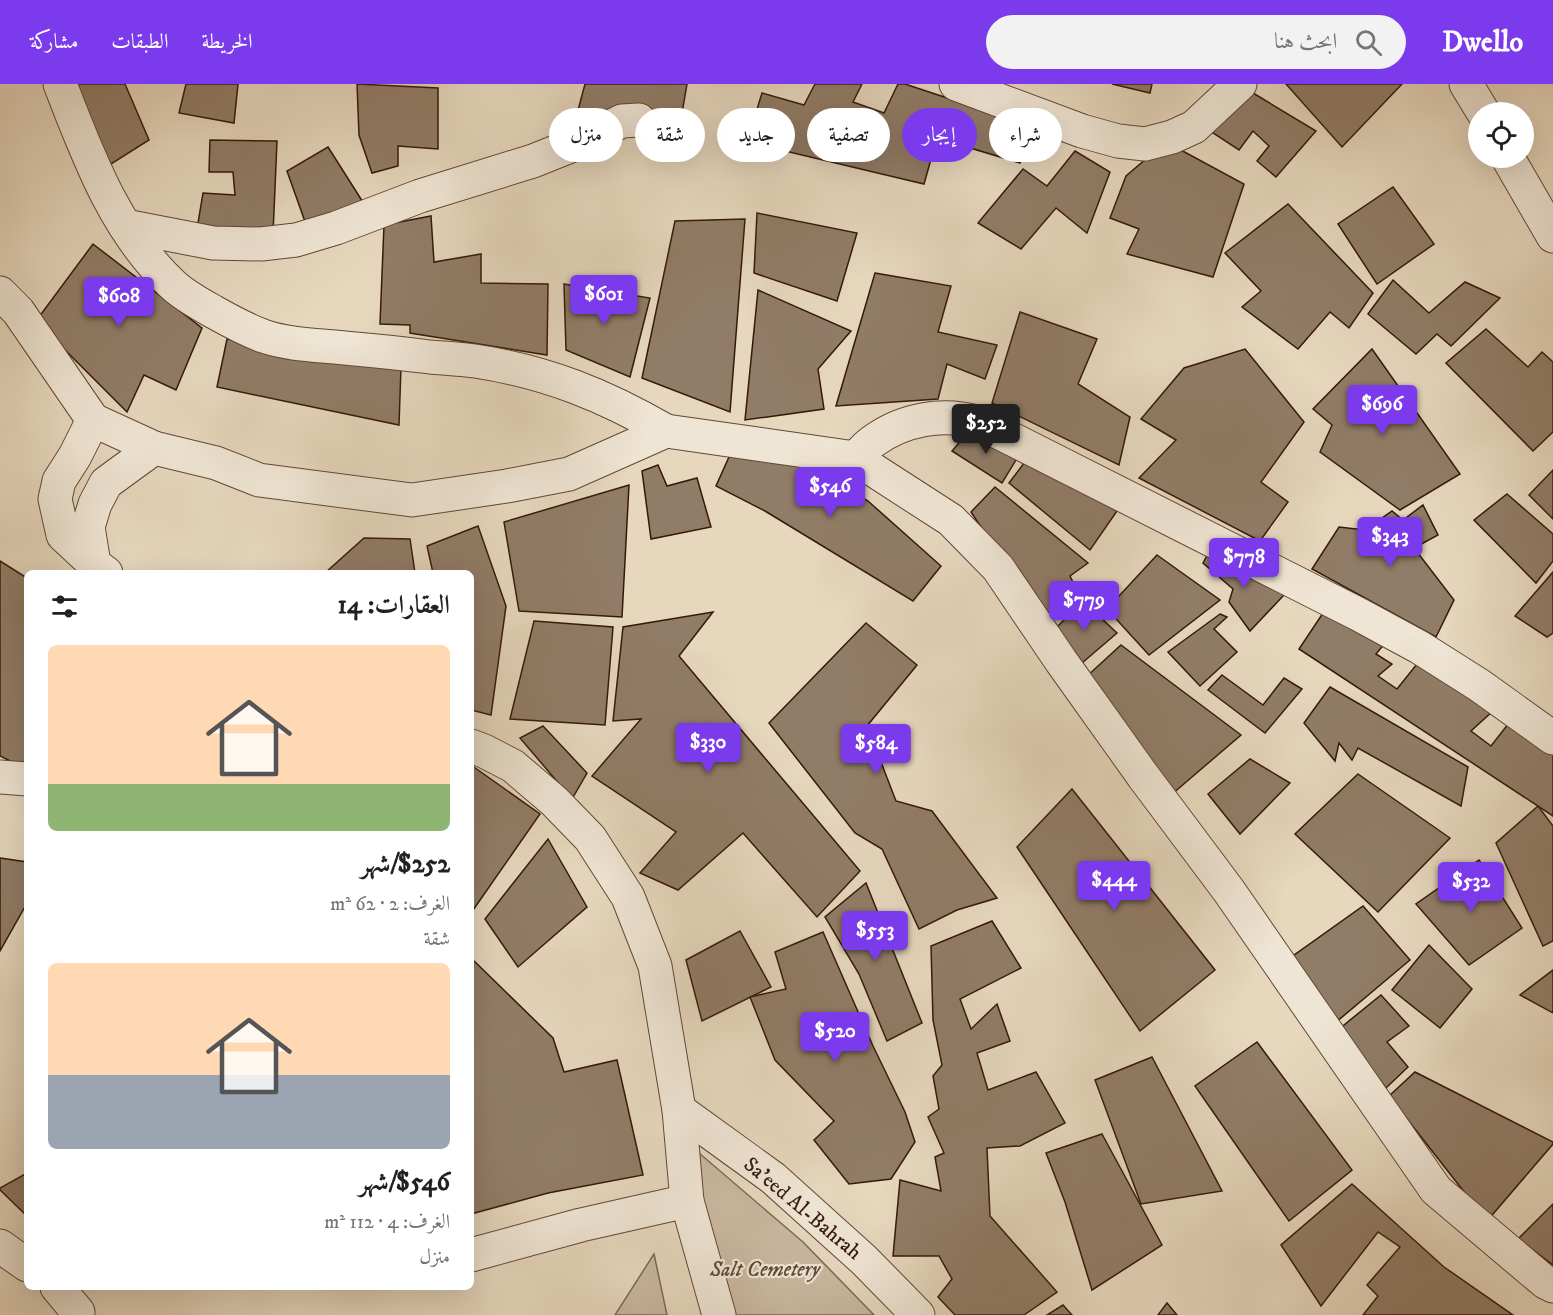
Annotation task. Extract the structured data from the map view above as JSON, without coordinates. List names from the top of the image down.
{
  "streets": {
    "street": ["Sa'eed Al-Bahrah"]
  },
  "parks": ["Salt Cemetery"],
  "page": {
    "header": "Dwello",
    "search": "ابحث هنا",
    "nav": ["الخريطة", "الطبقات", "مشاركة"],
    "chip": [
      "شراء",
      "إيجار",
      "تصفية",
      "جديد",
      "شقة",
      "منزل"
    ],
    "price": [
      "$601",
      "$608",
      "$696",
      "$252",
      "$546",
      "$343",
      "$778",
      "$779",
      "$330",
      "$584",
      "$444",
      "$532",
      "$553",
      "$520"
    ],
    "heading": "العقارات: 14",
    "list": [
      {
        "name": "$252/شهر",
        "note": "الغرف: 2 · 62 m² · شقة"
      },
      {
        "name": "$546/شهر",
        "note": "الغرف: 4 · 112 m² · منزل"
      }
    ]
  }
}
